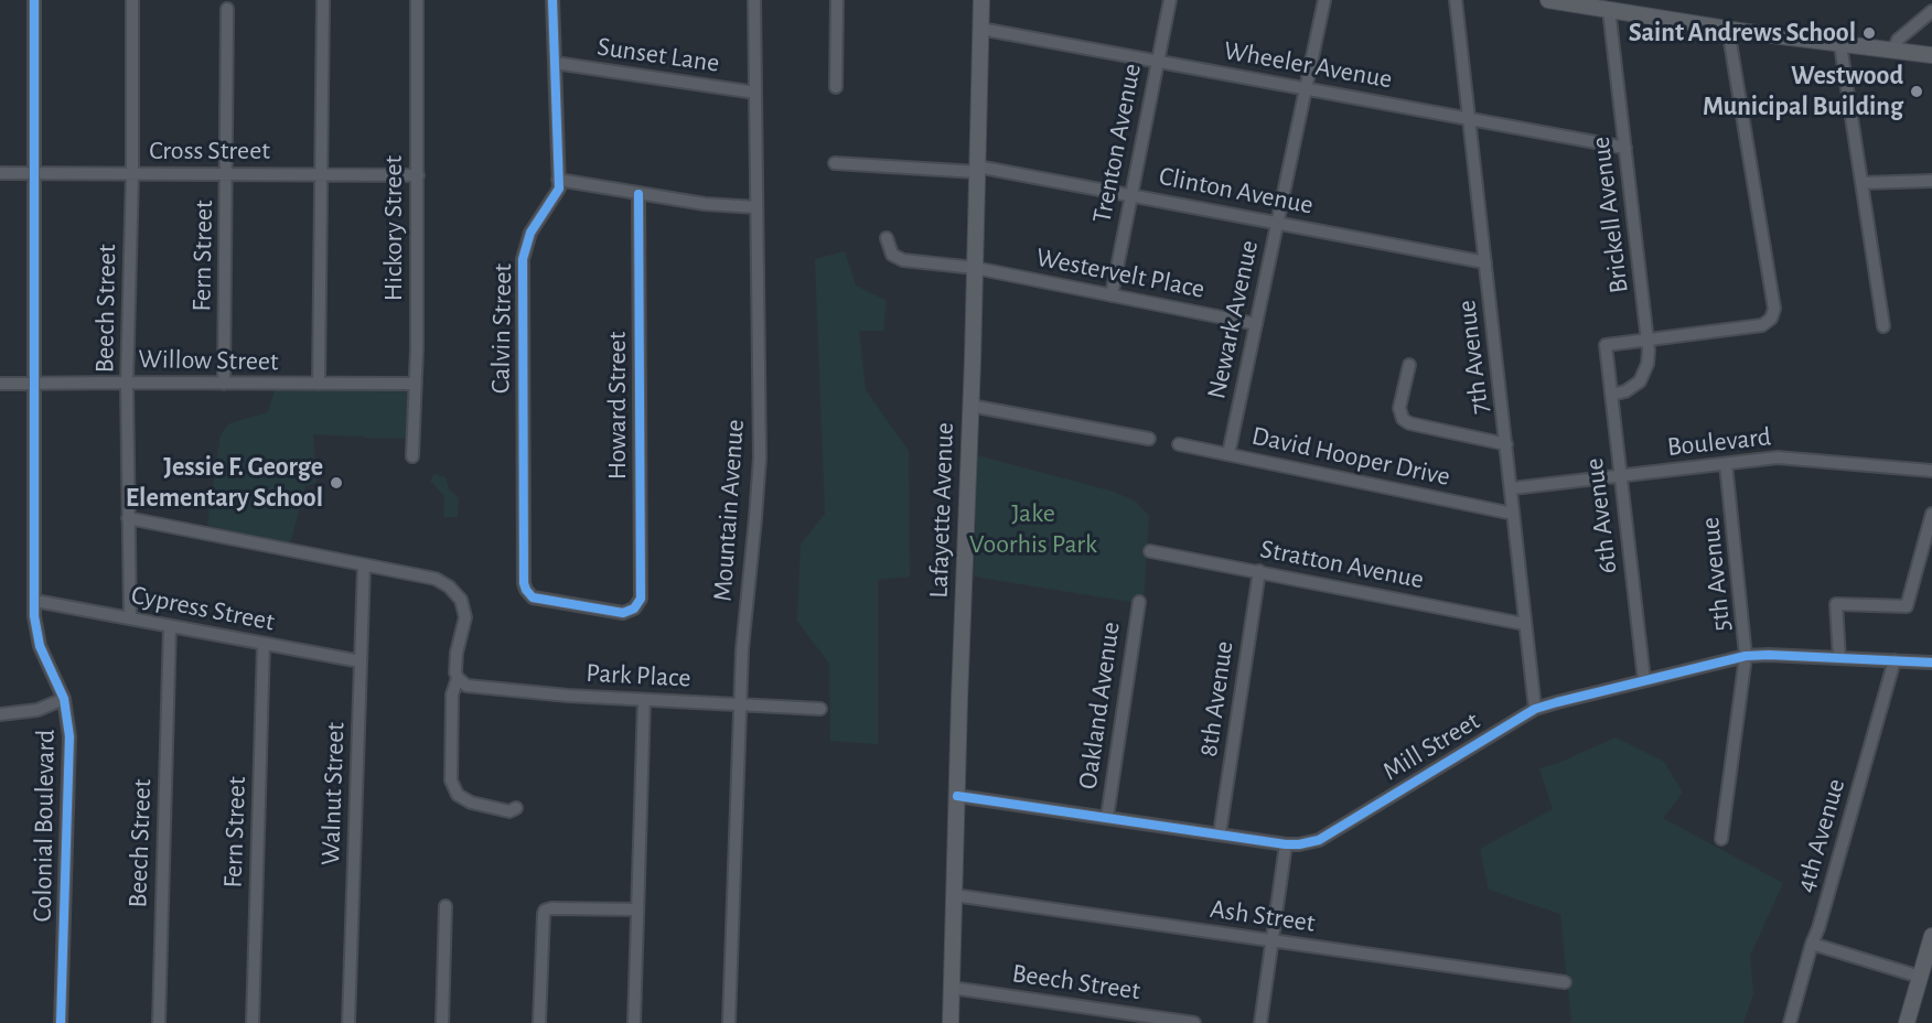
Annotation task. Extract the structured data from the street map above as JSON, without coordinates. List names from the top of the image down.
{
  "streets": {
    "main road": ["Lafayette Avenue"],
    "street": [
      "Sunset Lane",
      "Wheeler Avenue",
      "Trenton Avenue",
      "Cross Street",
      "Clinton Avenue",
      "Brickell Avenue",
      "Hickory Street",
      "Fern Street",
      "Westervelt Place",
      "Beech Street",
      "Newark Avenue",
      "Calvin Street",
      "7th Avenue",
      "Willow Street",
      "Howard Street",
      "Boulevard",
      "David Hooper Drive",
      "Mountain Avenue",
      "6th Avenue",
      "Stratton Avenue",
      "5th Avenue",
      "Cypress Street",
      "Park Place",
      "8th Avenue",
      "Oakland Avenue",
      "Mill Street",
      "Walnut Street",
      "Colonial Boulevard",
      "4th Avenue",
      "Ash Street"
    ]
  },
  "crossings": [
    ["Sunset Lane", "Calvin Street"],
    ["Sunset Lane", "Mountain Avenue"],
    ["Wheeler Avenue", "Trenton Avenue"],
    ["Wheeler Avenue", "Brickell Avenue"],
    ["Wheeler Avenue", "Newark Avenue"],
    ["Wheeler Avenue", "7th Avenue"],
    ["Wheeler Avenue", "Lafayette Avenue"],
    ["Trenton Avenue", "Clinton Avenue"],
    ["Trenton Avenue", "Westervelt Place"],
    ["Cross Street", "Hickory Street"],
    ["Cross Street", "Fern Street"],
    ["Cross Street", "Beech Street"],
    ["Cross Street", "Colonial Boulevard"],
    ["Clinton Avenue", "Newark Avenue"],
    ["Clinton Avenue", "7th Avenue"],
    ["Clinton Avenue", "Lafayette Avenue"],
    ["Brickell Avenue", "6th Avenue"],
    ["Hickory Street", "Willow Street"],
    ["Fern Street", "Willow Street"],
    ["Fern Street", "Cypress Street"],
    ["Westervelt Place", "Newark Avenue"],
    ["Westervelt Place", "Lafayette Avenue"],
    ["Beech Street", "Willow Street"],
    ["Beech Street", "Lafayette Avenue"],
    ["Beech Street", "Cypress Street"],
    ["Newark Avenue", "David Hooper Drive"],
    ["Calvin Street", "Howard Street"],
    ["7th Avenue", "Boulevard"],
    ["7th Avenue", "David Hooper Drive"],
    ["7th Avenue", "Stratton Avenue"],
    ["7th Avenue", "Mill Street"],
    ["Willow Street", "Colonial Boulevard"],
    ["Boulevard", "6th Avenue"],
    ["Boulevard", "5th Avenue"],
    ["Mountain Avenue", "Park Place"],
    ["Lafayette Avenue", "Mill Street"],
    ["Lafayette Avenue", "Ash Street"],
    ["6th Avenue", "Mill Street"],
    ["Stratton Avenue", "8th Avenue"],
    ["5th Avenue", "Mill Street"],
    ["Cypress Street", "Walnut Street"],
    ["Cypress Street", "Colonial Boulevard"],
    ["8th Avenue", "Mill Street"],
    ["Oakland Avenue", "Mill Street"],
    ["Mill Street", "4th Avenue"]
  ],
  "parks": ["Jake Voorhis Park"],
  "places": ["Saint Andrews School", "Westwood Municipal Building", "Jessie F. George Elementary School"]
}
